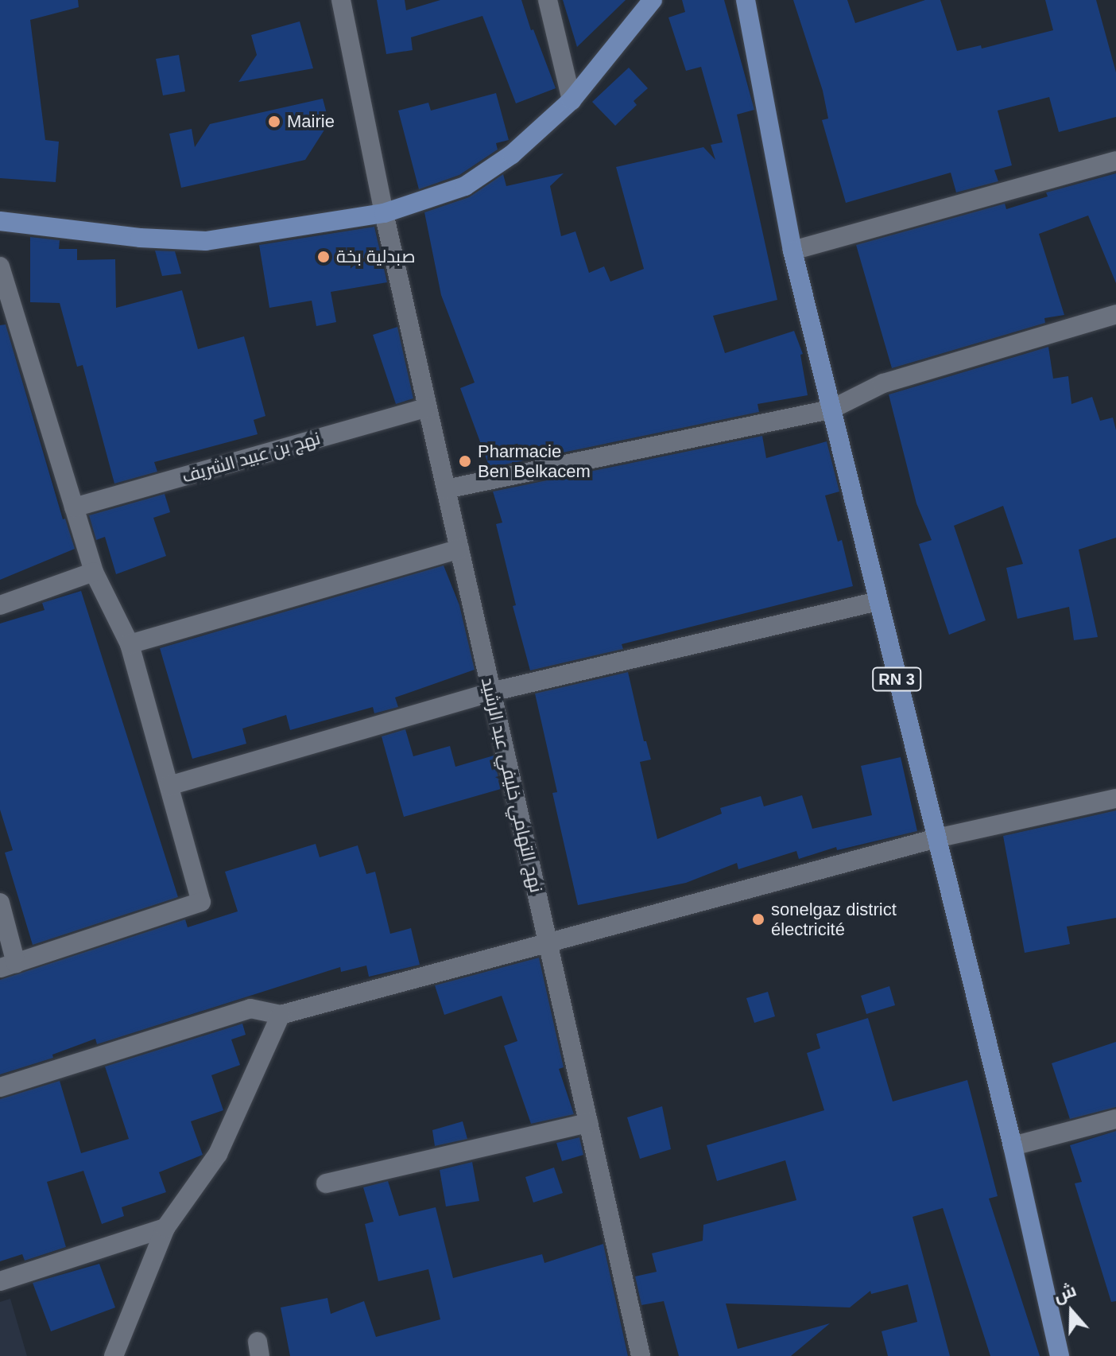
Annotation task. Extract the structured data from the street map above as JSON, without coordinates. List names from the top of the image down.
{
  "streets": {
    "main road": ["RN 3"],
    "street": ["نهج بن عبيد الشريف", "نهج التهامي خليفي عبد الرشيد"]
  },
  "crossings": [
    ["نهج بن عبيد الشريف", "نهج التهامي خليفي عبد الرشيد"]
  ],
  "places": [
    "Mairie",
    "صبدلية بخة",
    "Pharmacie Ben Belkacem",
    "sonelgaz district électricité"
  ],
  "north": "top"
}
